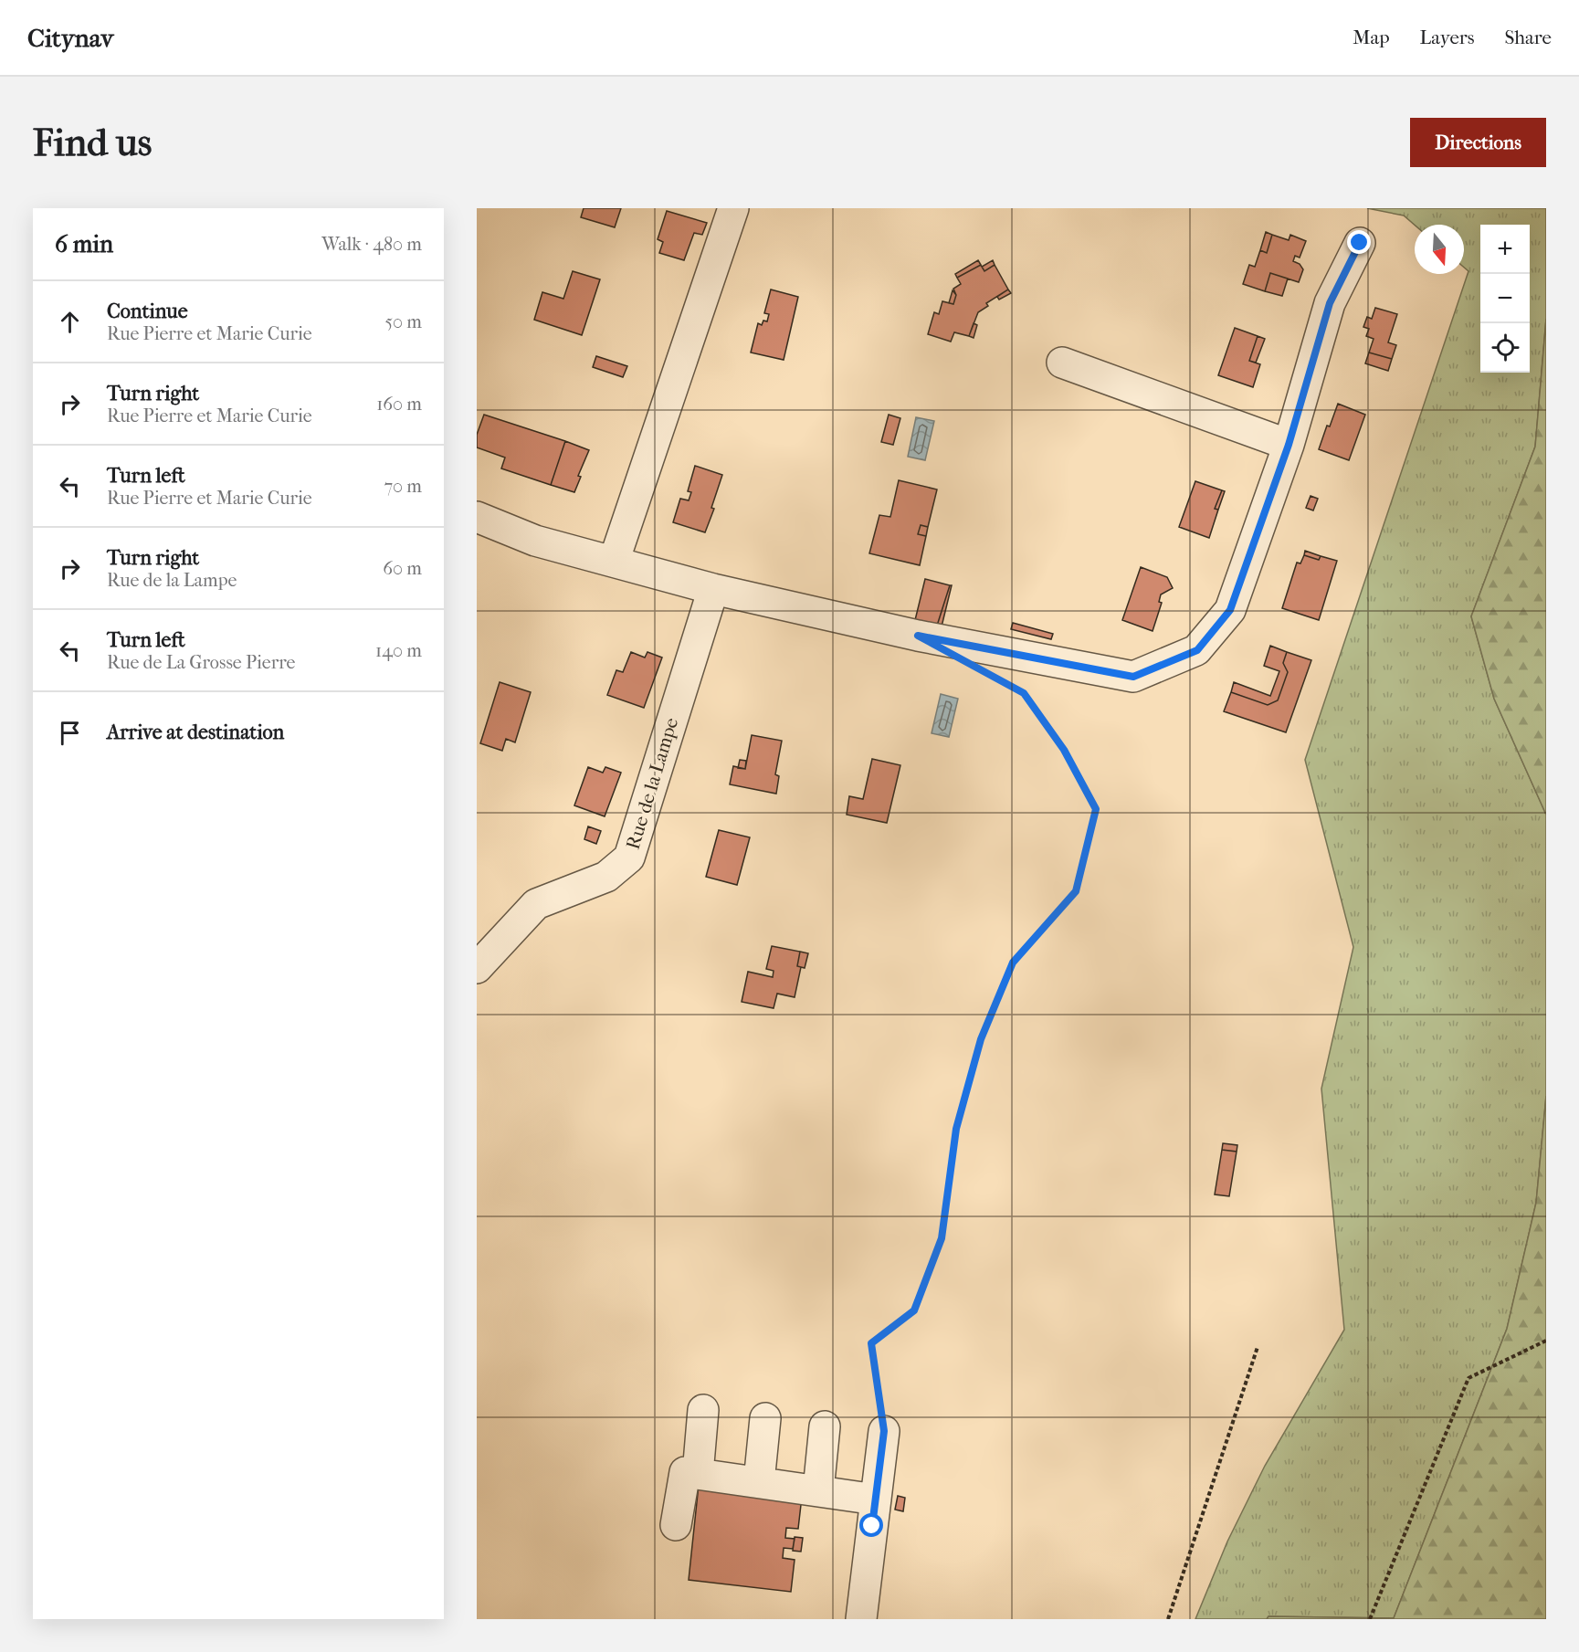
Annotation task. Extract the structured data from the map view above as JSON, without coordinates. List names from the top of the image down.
{
  "streets": {
    "street": ["Rue de la Lampe"]
  },
  "north": "bottom",
  "page": {
    "header": "Citynav",
    "nav": ["Map", "Layers", "Share"],
    "buttons": "Directions",
    "title": "Find us",
    "heading": ["6 min", "Walk · 480 m"],
    "map_buttons": ["+", "−"],
    "list": [
      ["Continue", "Rue Pierre et Marie Curie", "50 m"],
      ["Turn right", "Rue Pierre et Marie Curie", "160 m"],
      ["Turn left", "Rue Pierre et Marie Curie", "70 m"],
      ["Turn right", "Rue de la Lampe", "60 m"],
      ["Turn left", "Rue de La Grosse Pierre", "140 m"],
      "Arrive at destination"
    ]
  }
}
